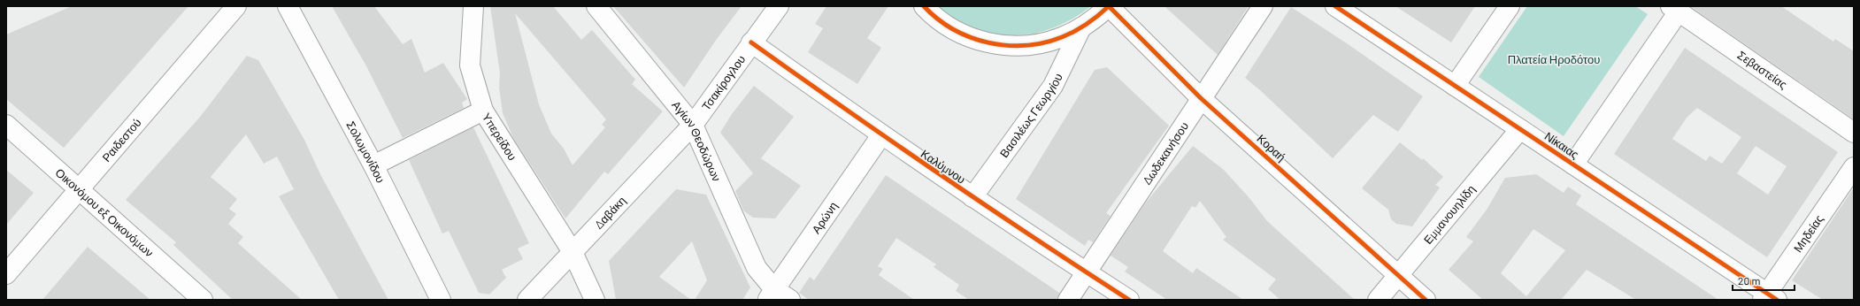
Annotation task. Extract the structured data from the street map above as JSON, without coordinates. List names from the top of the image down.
{
  "streets": {
    "street": [
      "Σεβαστείας",
      "Τσακίρογλου",
      "Βασιλέως Γεωργίου",
      "Υπερείδου",
      "Ραιδεστού",
      "Αγίων Θεοδώρων",
      "Νίκαιας",
      "Κοραή",
      "Σολωμονίδου",
      "Δωδεκανήσου",
      "Καλύμνου",
      "Οικονόμου εξ Οικονόμων",
      "Δαβάκη",
      "Εμμανουηλίδη",
      "Αρώνη",
      "Μηδείας"
    ]
  },
  "crossings": [
    ["Τσακίρογλου", "Αγίων Θεοδώρων"],
    ["Τσακίρογλου", "Καλύμνου"],
    ["Τσακίρογλου", "Δαβάκη"],
    ["Βασιλέως Γεωργίου", "Καλύμνου"],
    ["Υπερείδου", "Δαβάκη"],
    ["Ραιδεστού", "Οικονόμου εξ Οικονόμων"],
    ["Αγίων Θεοδώρων", "Δαβάκη"],
    ["Αγίων Θεοδώρων", "Αρώνη"],
    ["Νίκαιας", "Εμμανουηλίδη"],
    ["Νίκαιας", "Μηδείας"],
    ["Κοραή", "Δωδεκανήσου"],
    ["Κοραή", "Εμμανουηλίδη"],
    ["Δωδεκανήσου", "Καλύμνου"],
    ["Καλύμνου", "Αρώνη"]
  ],
  "parks": ["Πλατεία Ηροδότου"],
  "scale_bar": "20 m"
}
